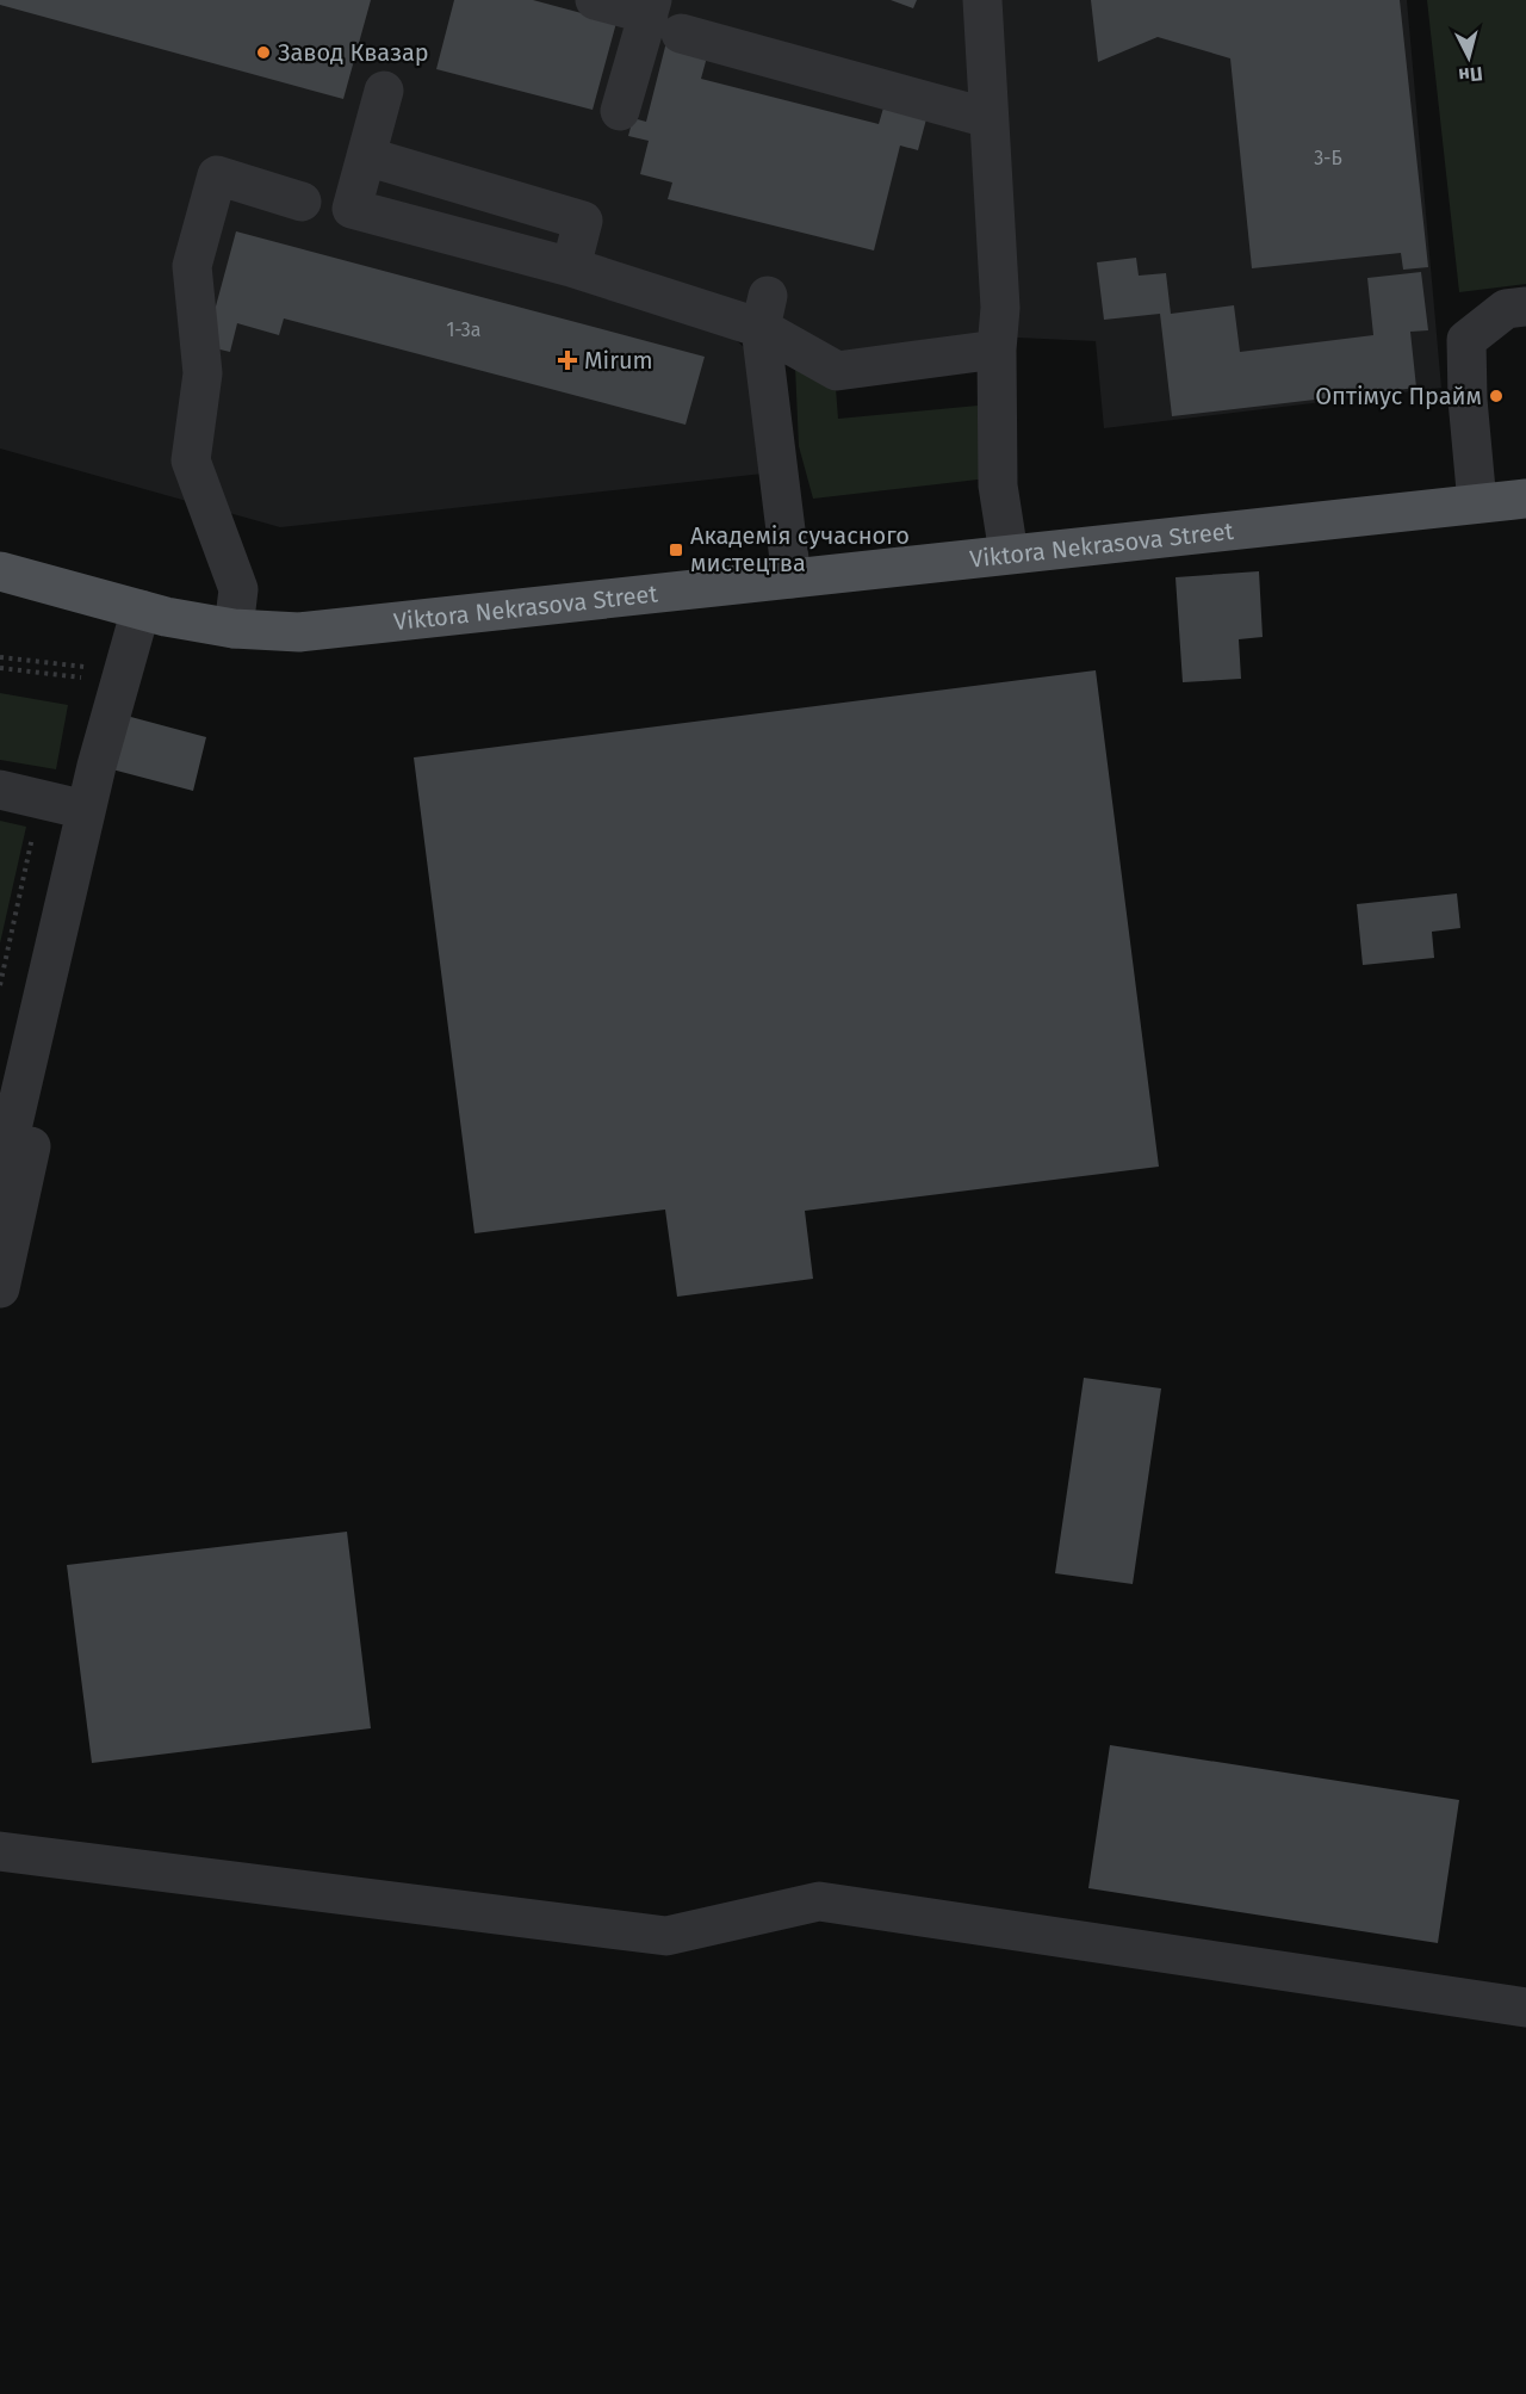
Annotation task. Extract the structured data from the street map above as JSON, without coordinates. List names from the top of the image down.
{
  "streets": {
    "main road": ["Viktora Nekrasova Street"]
  },
  "places": {
    "other": ["Завод Квазар", "Оптімус Прайм"],
    "health": ["Mirum"],
    "transit": ["Академія сучасного мистецтва"]
  },
  "house_numbers": ["3-Б", "1-3а"],
  "north": "bottom"
}
